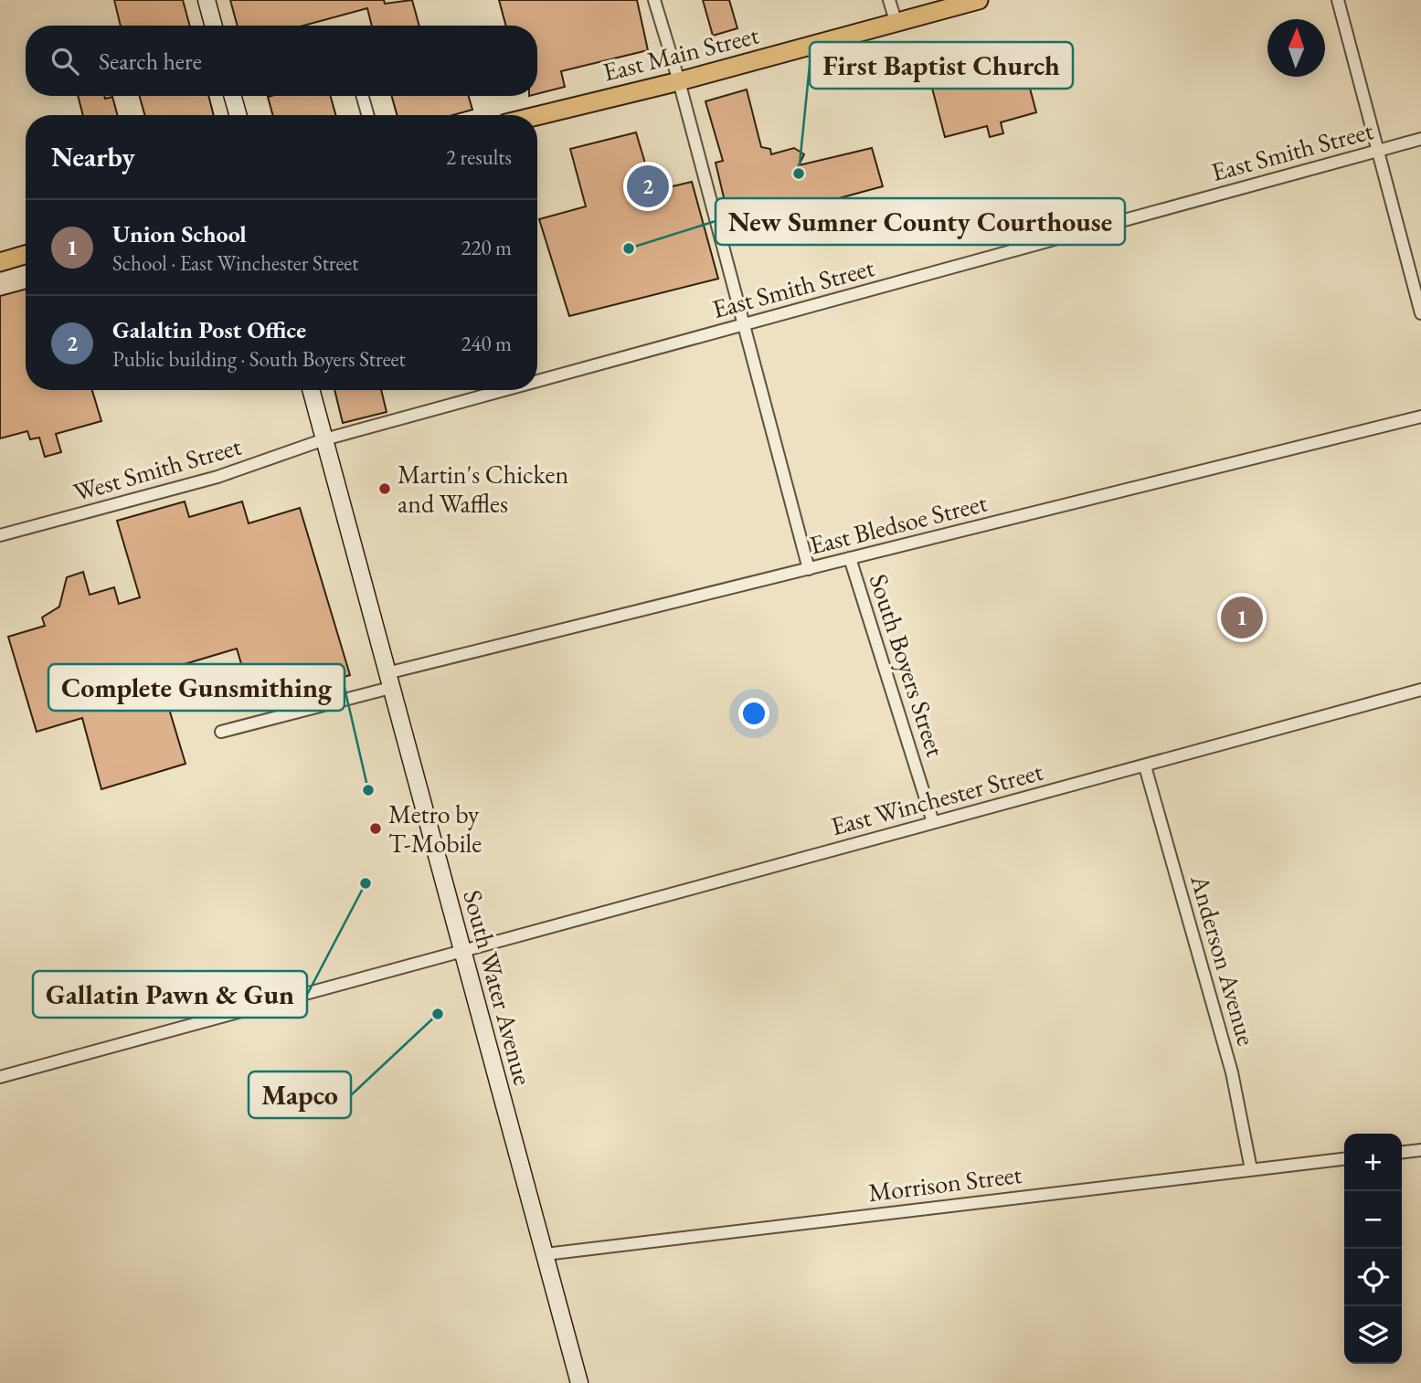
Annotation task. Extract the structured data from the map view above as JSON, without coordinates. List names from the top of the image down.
{
  "streets": {
    "main road": ["East Main Street", "South Water Avenue"],
    "street": [
      "East Smith Street",
      "West Smith Street",
      "East Bledsoe Street",
      "South Boyers Street",
      "East Winchester Street",
      "Anderson Avenue",
      "Morrison Street"
    ]
  },
  "crossings": [
    ["East Smith Street", "West Smith Street"],
    ["East Smith Street", "South Water Avenue"],
    ["West Smith Street", "South Water Avenue"],
    ["East Bledsoe Street", "South Boyers Street"],
    ["East Bledsoe Street", "South Water Avenue"],
    ["South Boyers Street", "East Winchester Street"],
    ["East Winchester Street", "Anderson Avenue"],
    ["East Winchester Street", "South Water Avenue"],
    ["Anderson Avenue", "Morrison Street"],
    ["South Water Avenue", "Morrison Street"]
  ],
  "places": [
    "First Baptist Church",
    "New Sumner County Courthouse",
    "Martin's Chicken and Waffles",
    "Complete Gunsmithing",
    "Metro by T-Mobile",
    "Gallatin Pawn & Gun",
    "Mapco"
  ],
  "north": "top",
  "page": {
    "search": "Search here",
    "heading": ["Nearby", "2 results"],
    "pins": ["2", "1"],
    "list": [
      {
        "mark": "1",
        "name": "Union School",
        "note": "School · East Winchester Street",
        "value": "220 m"
      },
      {
        "mark": "2",
        "name": "Galaltin Post Office",
        "note": "Public building · South Boyers Street",
        "value": "240 m"
      }
    ],
    "map_buttons": ["+", "−"]
  }
}
